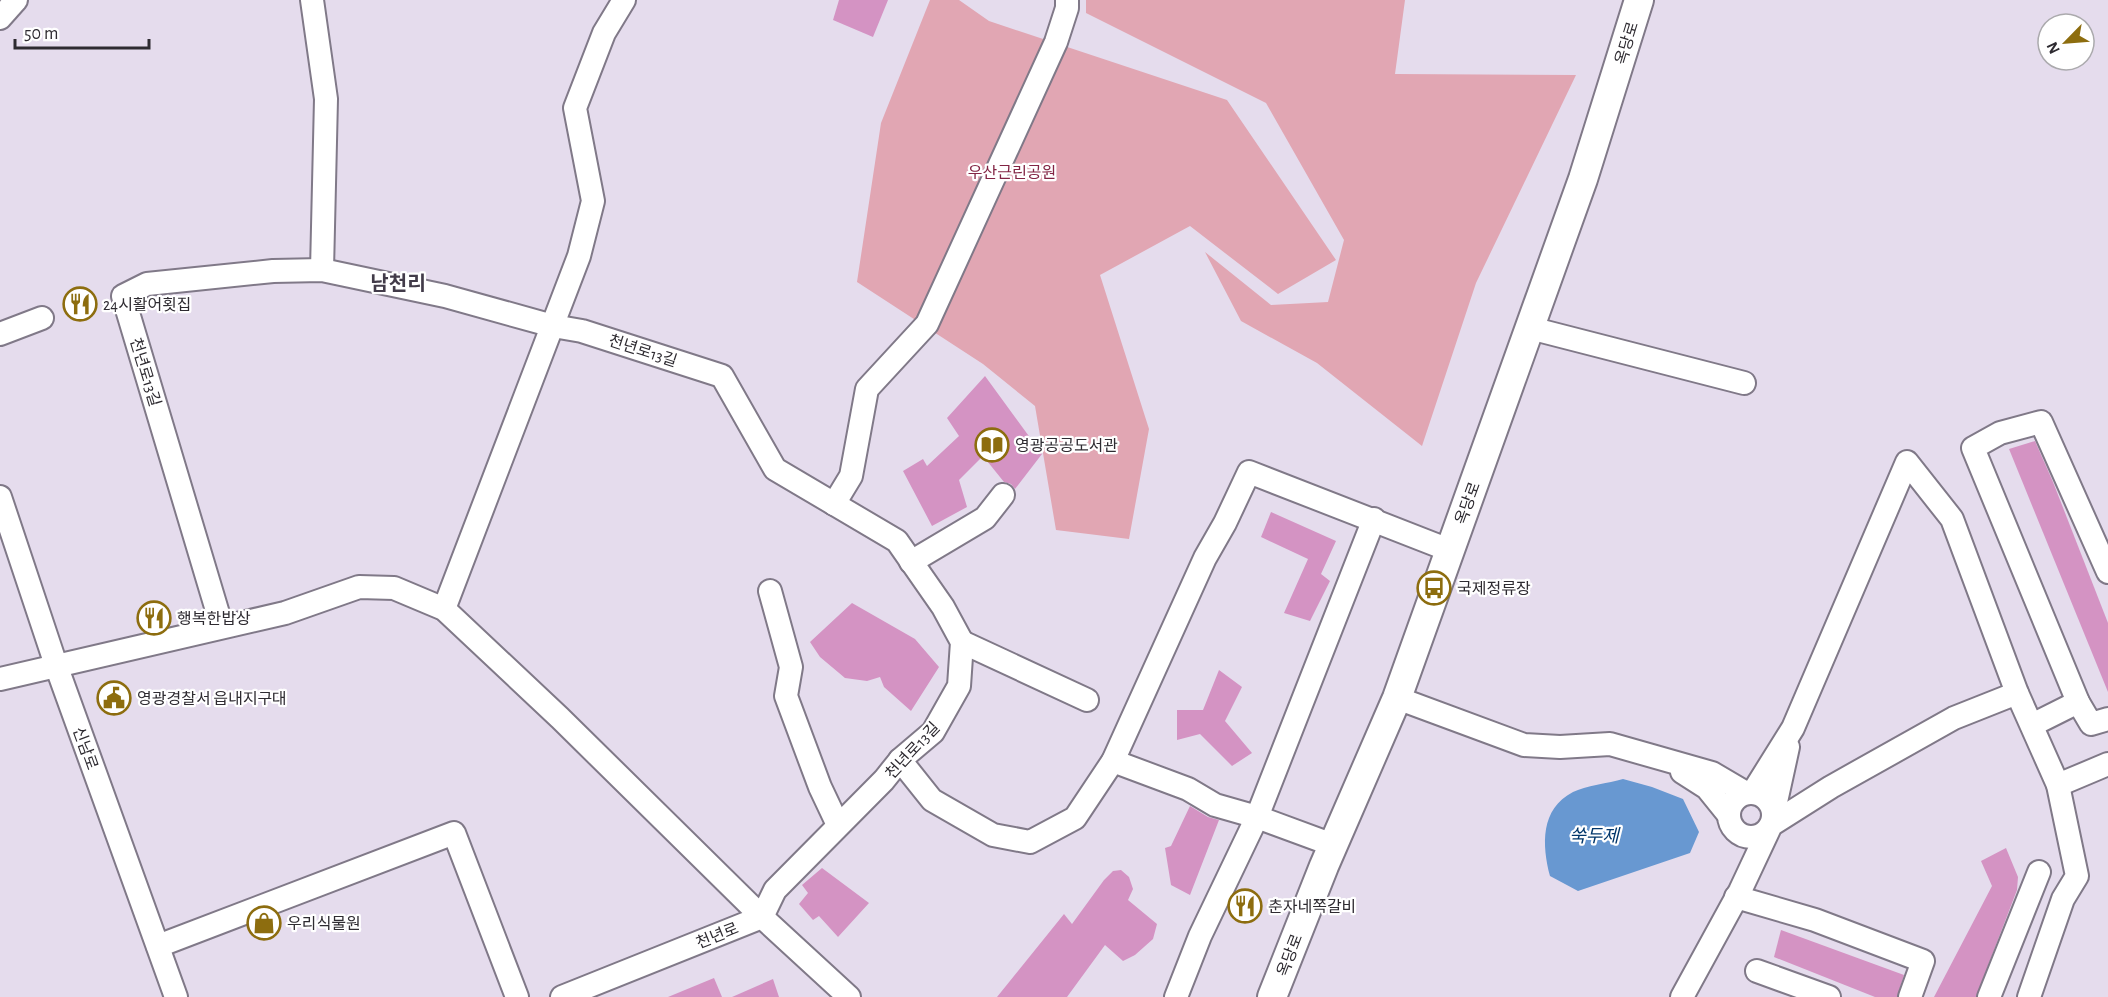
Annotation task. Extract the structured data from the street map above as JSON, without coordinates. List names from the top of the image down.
{
  "streets": {
    "main road": ["옥당로"],
    "street": ["천년로13길", "신남로", "천년로"]
  },
  "crossings": [
    ["천년로13길", "천년로"]
  ],
  "districts": ["남천리"],
  "water": ["쑥두제"],
  "parks": ["우산근린공원"],
  "places": {
    "restaurant": ["24시활어횟집", "행복한밥상", "춘자네쪽갈비"],
    "library": ["영광공공도서관"],
    "bus stop": ["국제정류장"],
    "public building": ["영광경찰서 읍내지구대"],
    "shop": ["우리식물원"]
  },
  "scale_bar": "50 m",
  "north": "bottom left"
}
